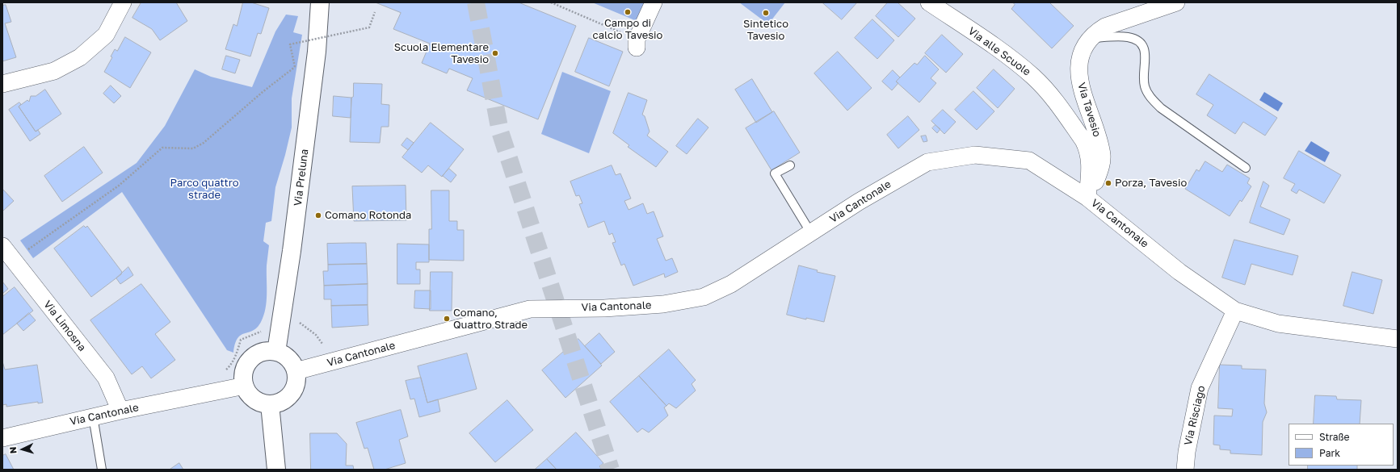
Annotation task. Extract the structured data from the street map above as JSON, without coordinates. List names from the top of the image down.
{
  "streets": {
    "street": [
      "Via alle Scuole",
      "Via Tavesio",
      "Via Preluna",
      "Via Cantonale",
      "Via Limosna",
      "Via Risciago"
    ]
  },
  "crossings": [
    ["Via alle Scuole", "Via Tavesio"],
    ["Via alle Scuole", "Via Cantonale"],
    ["Via Tavesio", "Via Cantonale"],
    ["Via Preluna", "Via Cantonale"],
    ["Via Cantonale", "Via Limosna"],
    ["Via Cantonale", "Via Risciago"]
  ],
  "parks": ["Parco quattro strade"],
  "places": [
    "Campo di calcio Tavesio",
    "Sintetico Tavesio",
    "Scuola Elementare Tavesio",
    "Porza, Tavesio",
    "Comano Rotonda",
    "Comano, Quattro Strade"
  ],
  "legend": ["Straße", "Park"],
  "north": "left"
}
